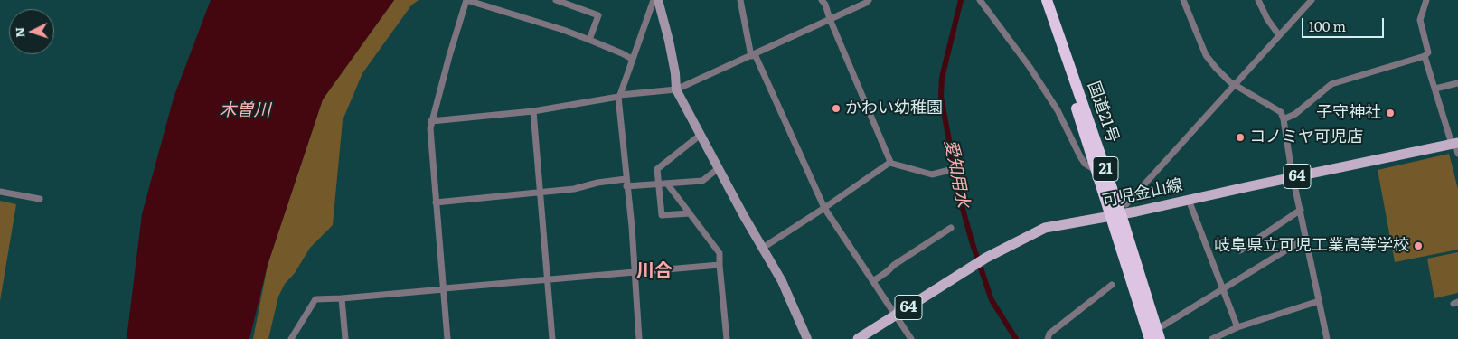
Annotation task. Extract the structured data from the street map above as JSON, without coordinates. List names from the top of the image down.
{
  "streets": {
    "highway": ["国道21号", "21"],
    "main road": ["64", "可児金山線"]
  },
  "crossings": [
    ["国道21号", "可児金山線"]
  ],
  "districts": ["川合"],
  "water": ["木曽川", "愛知用水"],
  "places": [
    "かわい幼稚園",
    "子守神社",
    "コノミヤ可児店",
    "岐阜県立可児工業高等学校"
  ],
  "scale_bar": "100 m",
  "north": "left"
}
